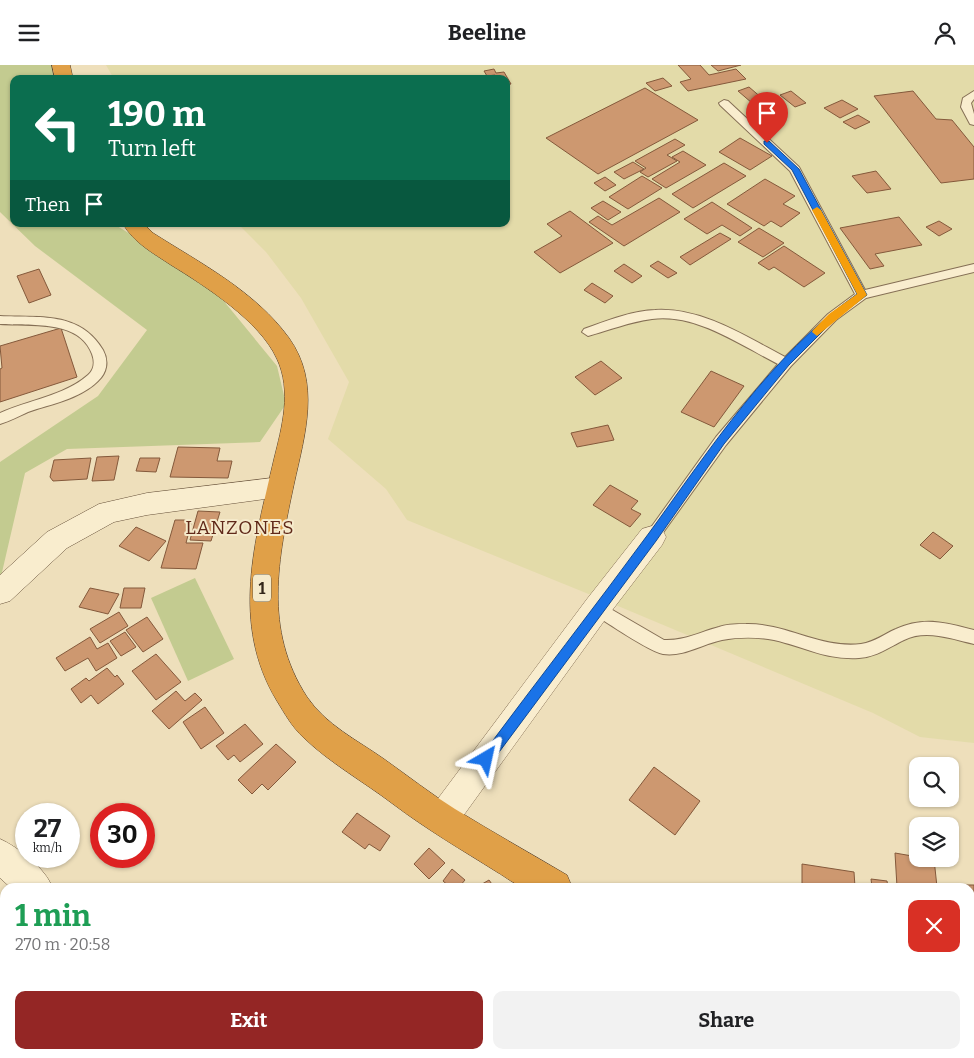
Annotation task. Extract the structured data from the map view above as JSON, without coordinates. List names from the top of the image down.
{
  "streets": {
    "highway": ["1"]
  },
  "districts": ["LANZONES"],
  "page": {
    "header": "Beeline",
    "turn": ["190 m", "Turn left"],
    "then": "Then",
    "speed": "27 km/h",
    "limit": "30",
    "heading": ["1 min", "270 m · 20:58"],
    "buttons": ["Exit", "Share"]
  }
}
